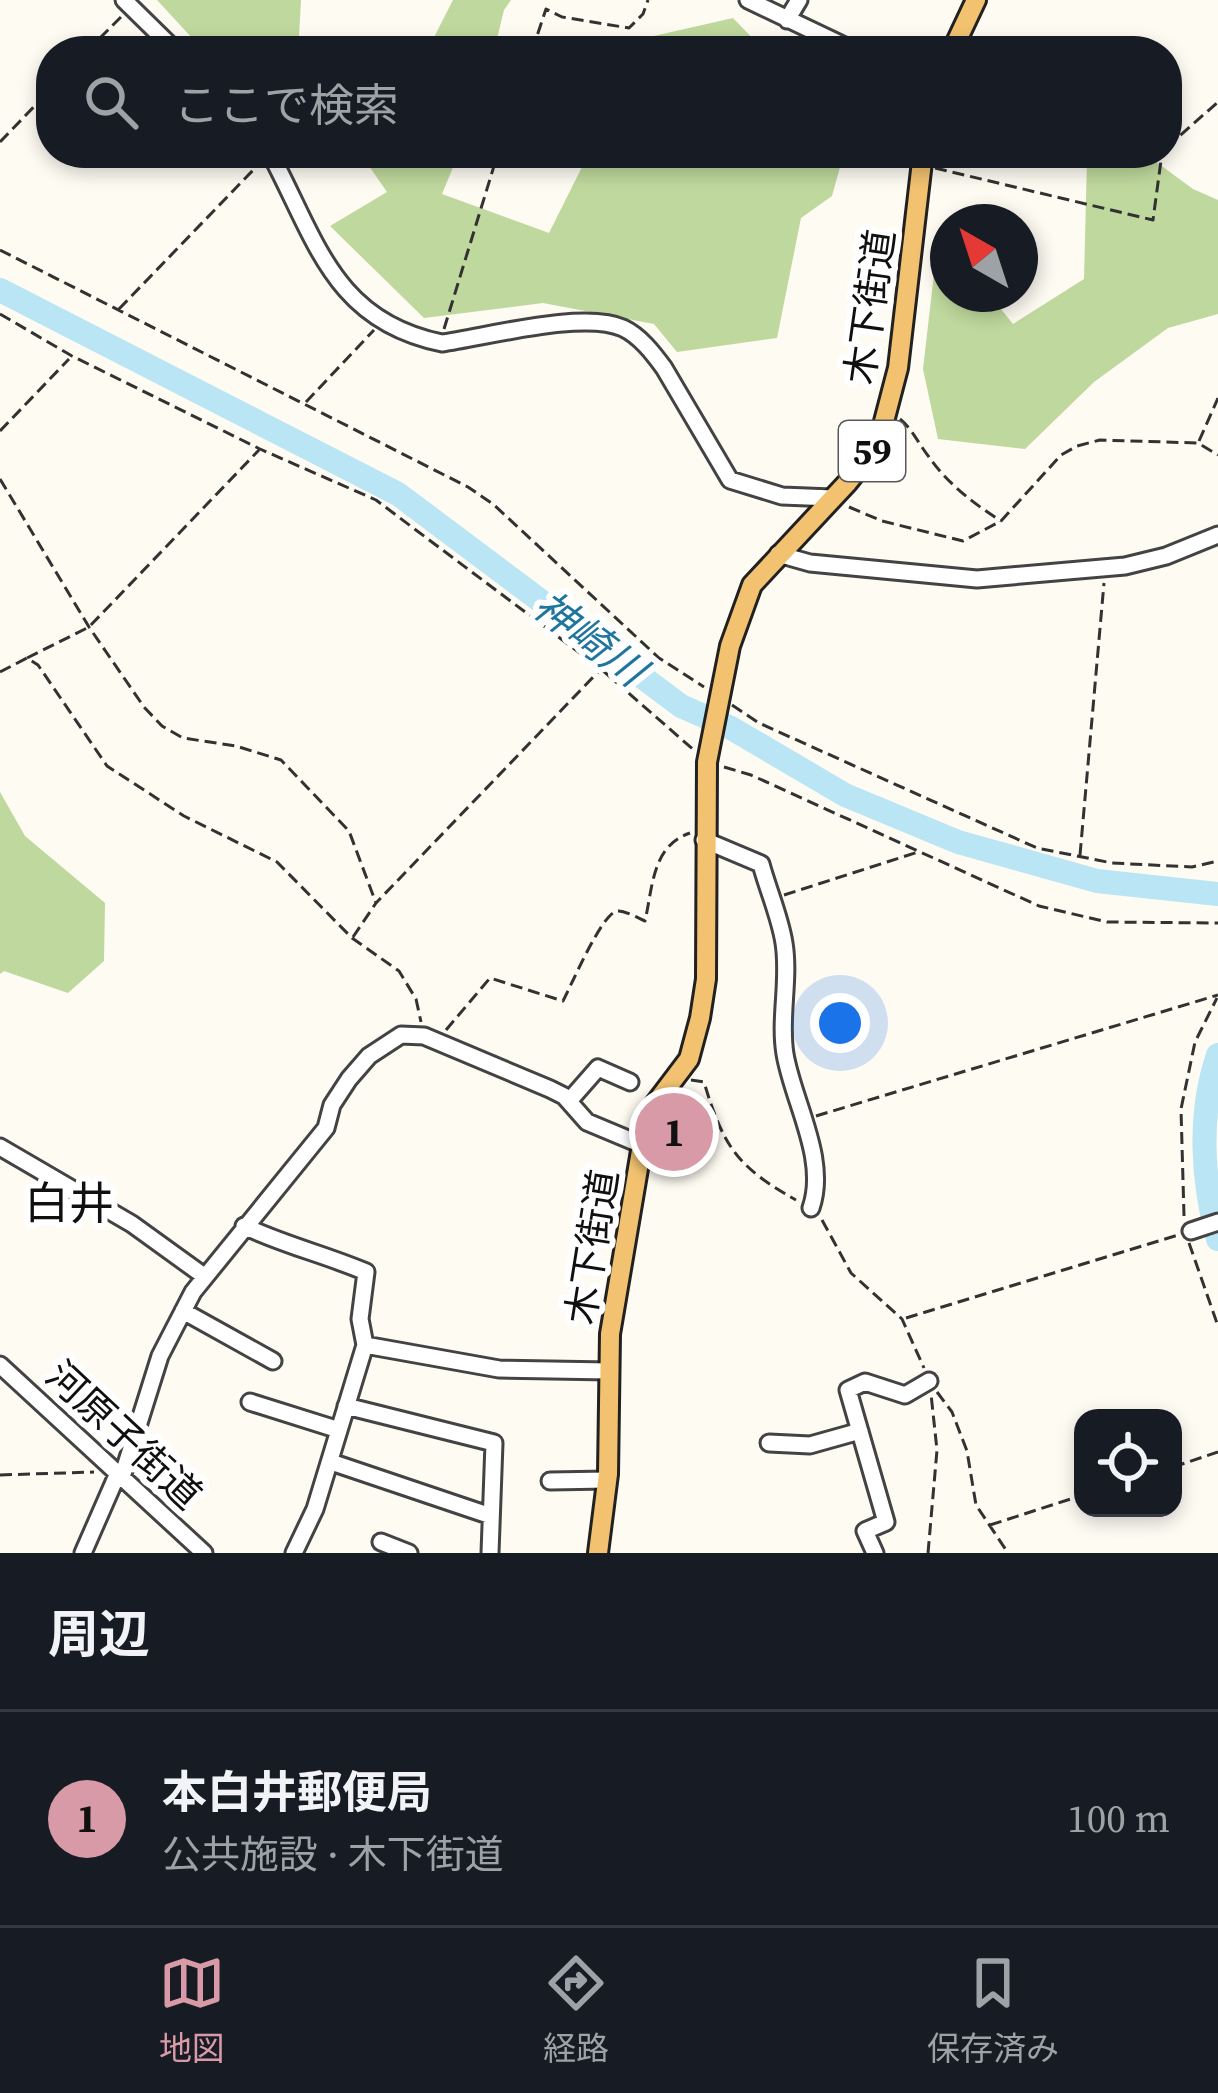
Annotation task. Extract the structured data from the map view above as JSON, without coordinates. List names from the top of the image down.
{
  "streets": {
    "main road": ["木下街道", "59"],
    "street": ["河原子街道"]
  },
  "crossings": [
    ["木下街道", "59"]
  ],
  "districts": ["白井"],
  "water": ["神崎川"],
  "north": "top left",
  "page": {
    "search": "ここで検索",
    "pins": "1",
    "heading": "周辺",
    "list": [
      {
        "mark": "1",
        "name": "本白井郵便局",
        "note": "公共施設 · 木下街道",
        "value": "100 m"
      }
    ],
    "nav": ["地図", "経路", "保存済み"]
  }
}
